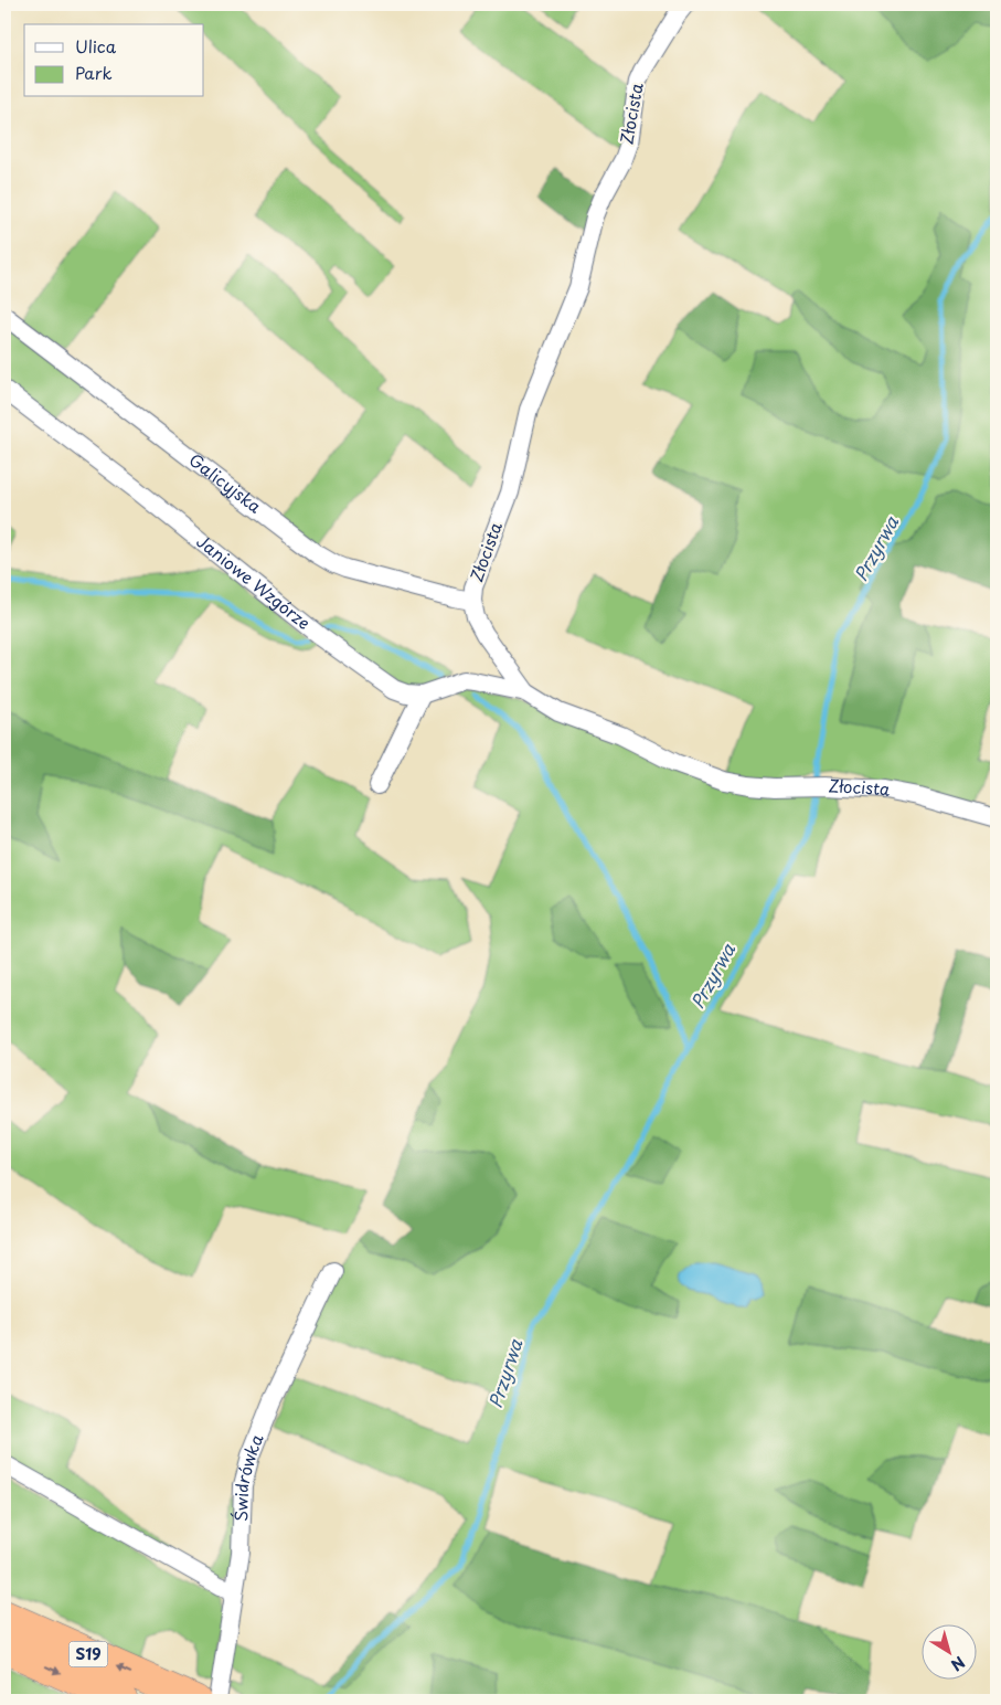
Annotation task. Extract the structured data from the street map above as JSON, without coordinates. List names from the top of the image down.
{
  "streets": {
    "highway": ["S19"],
    "street": [
      "Złocista",
      "Galicyjska",
      "Janiowe Wzgórze",
      "Świdrówka"
    ]
  },
  "crossings": [
    ["Złocista", "Galicyjska"],
    ["Złocista", "Janiowe Wzgórze"]
  ],
  "water": ["Przyrwa"],
  "legend": ["Ulica", "Park"],
  "north": "bottom right"
}
